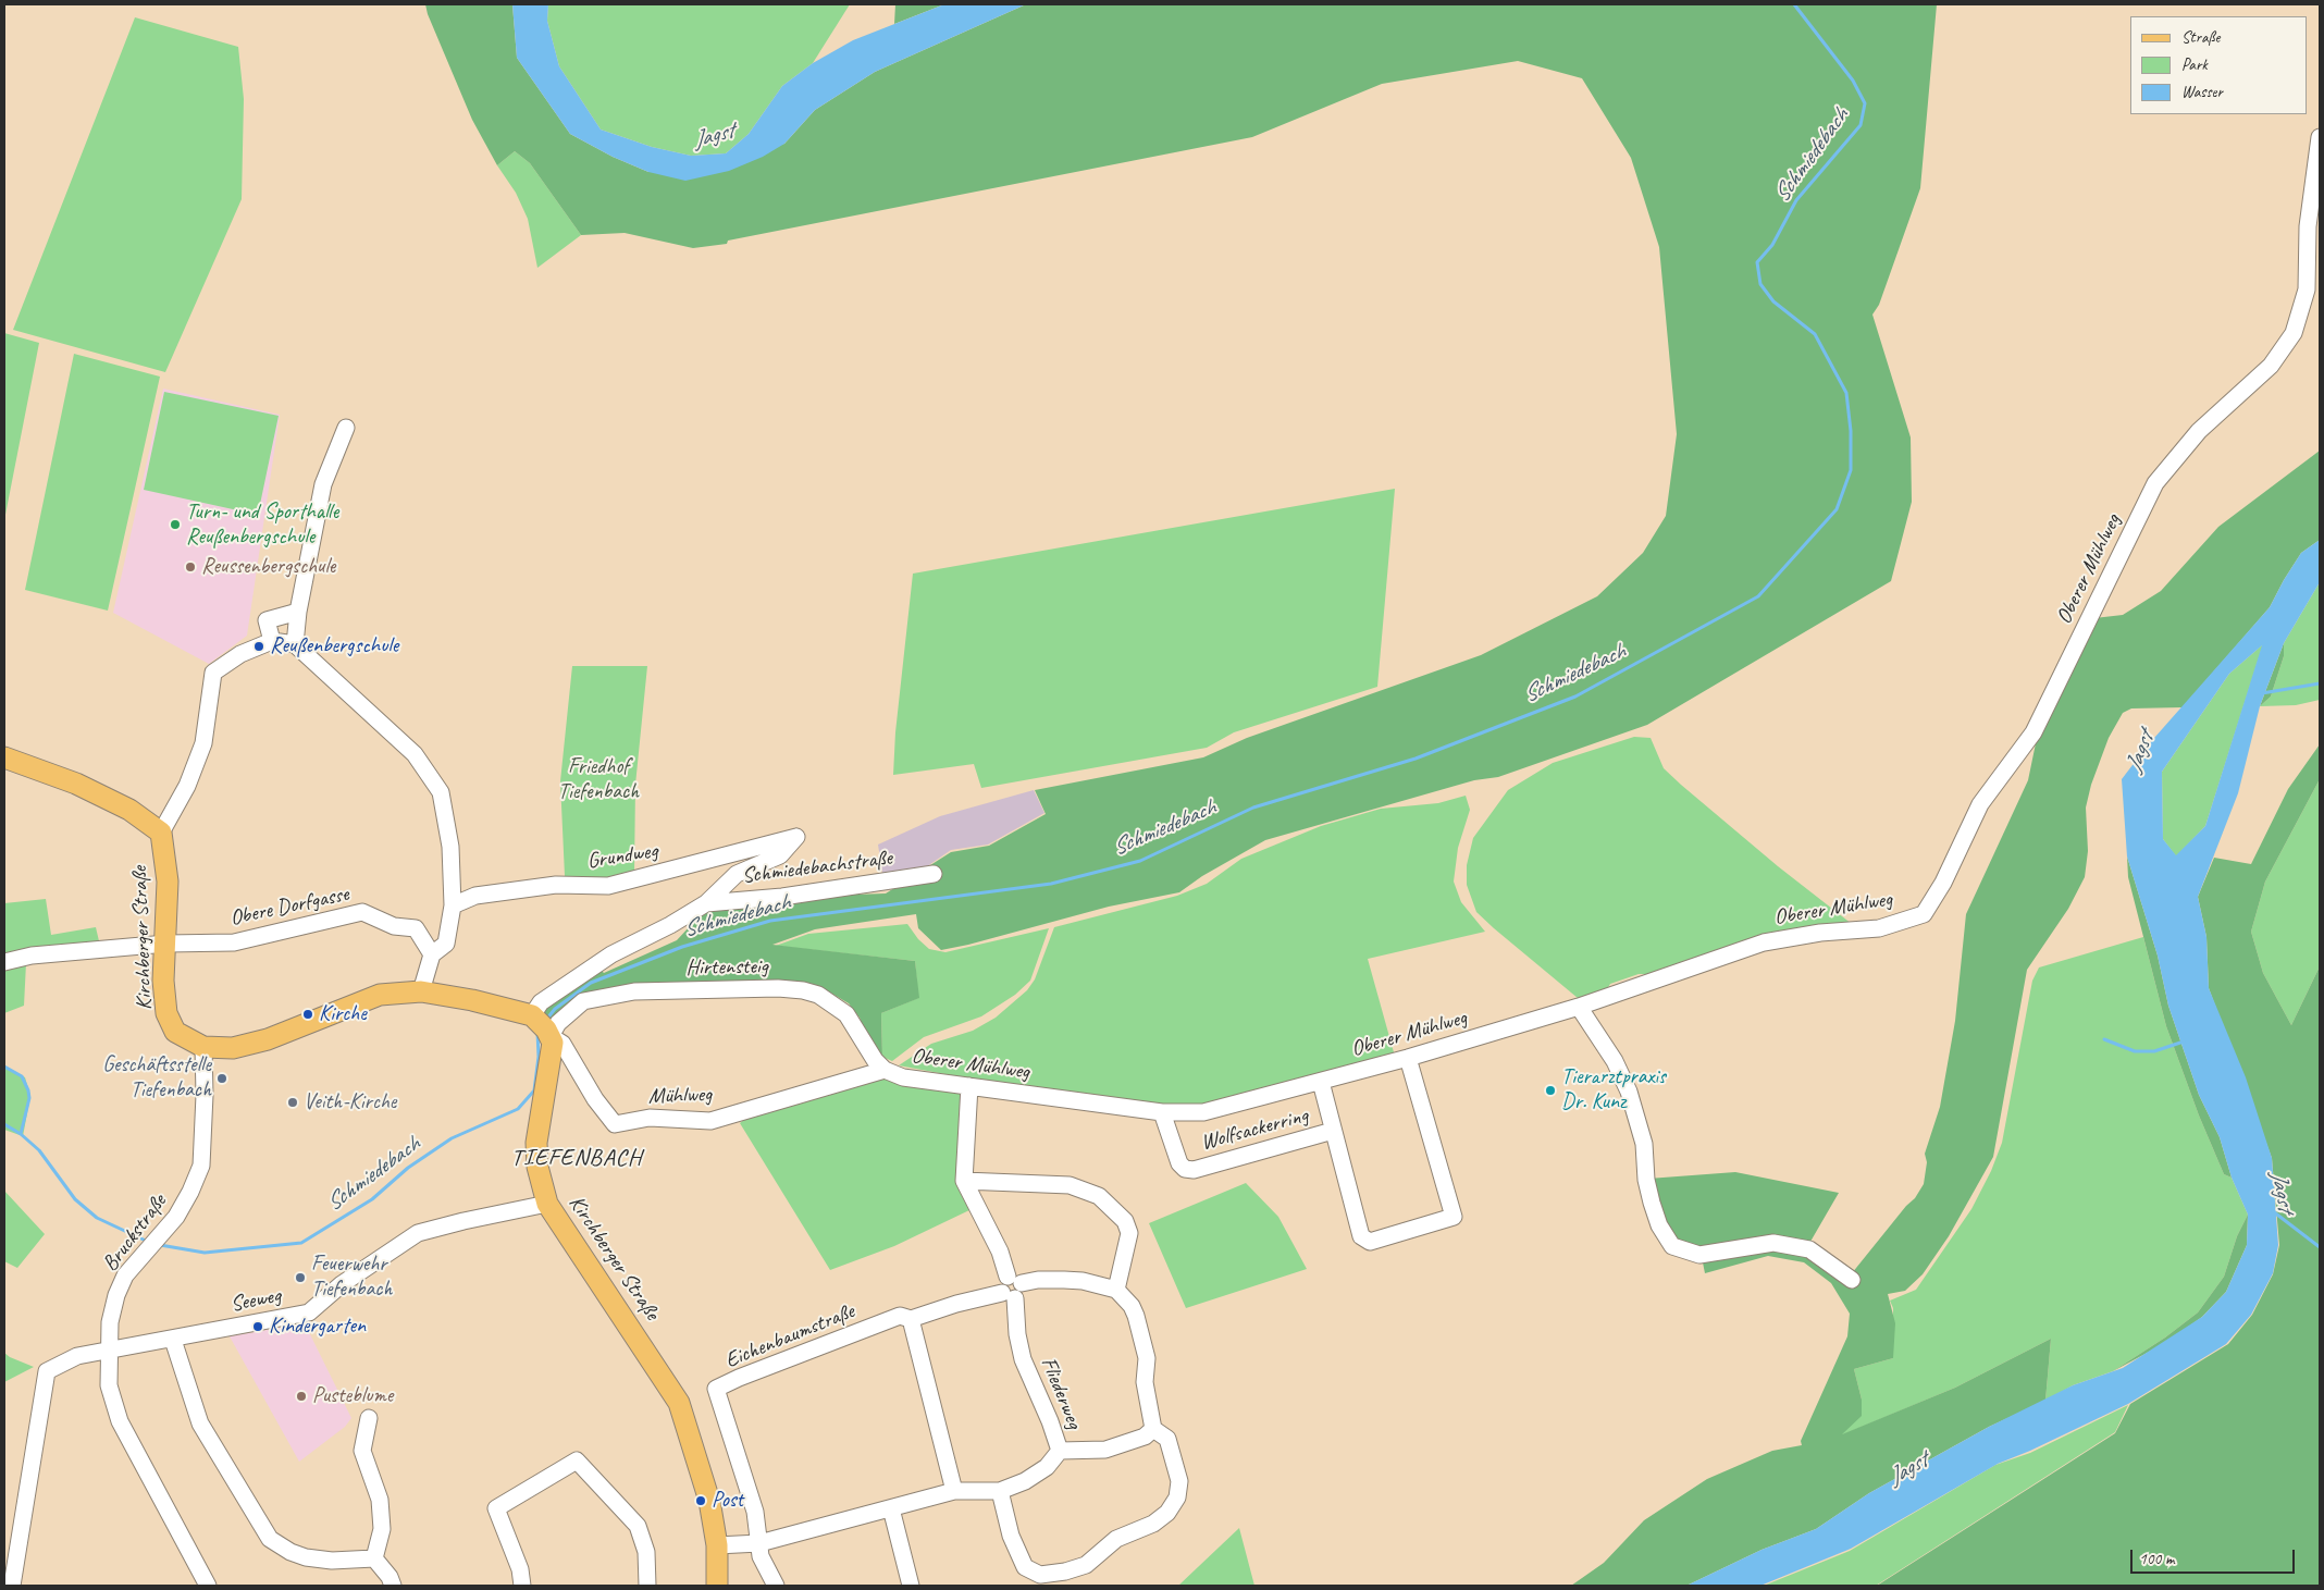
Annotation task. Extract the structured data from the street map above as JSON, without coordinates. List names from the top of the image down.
{
  "streets": {
    "main road": ["Kirchberger Straße"],
    "street": [
      "Oberer Mühlweg",
      "Grundweg",
      "Schmiedebachstraße",
      "Obere Dorfgasse",
      "Hirtensteig",
      "Mühlweg",
      "Wolfsackerring",
      "Bruckstraße",
      "Seeweg",
      "Eichenbaumstraße",
      "Fliederweg"
    ]
  },
  "crossings": [
    ["Oberer Mühlweg", "Hirtensteig"],
    ["Oberer Mühlweg", "Mühlweg"],
    ["Oberer Mühlweg", "Wolfsackerring"],
    ["Grundweg", "Schmiedebachstraße"],
    ["Schmiedebachstraße", "Kirchberger Straße"],
    ["Schmiedebachstraße", "Hirtensteig"],
    ["Schmiedebachstraße", "Mühlweg"],
    ["Obere Dorfgasse", "Kirchberger Straße"],
    ["Kirchberger Straße", "Hirtensteig"],
    ["Kirchberger Straße", "Mühlweg"],
    ["Kirchberger Straße", "Bruckstraße"],
    ["Kirchberger Straße", "Seeweg"],
    ["Kirchberger Straße", "Fliederweg"],
    ["Hirtensteig", "Mühlweg"],
    ["Bruckstraße", "Seeweg"],
    ["Eichenbaumstraße", "Fliederweg"]
  ],
  "districts": ["TIEFENBACH"],
  "water": ["Jagst", "Schmiedebach"],
  "parks": ["Friedhof Tiefenbach"],
  "places": [
    "Turn- und Sporthalle Reußenbergschule",
    "Reussenbergschule",
    "Reußenbergschule",
    "Kirche",
    "Geschäftsstelle Tiefenbach",
    "Tierarztpraxis Dr. Kunz",
    "Veith-Kirche",
    "Feuerwehr Tiefenbach",
    "Kindergarten",
    "Pusteblume",
    "Post"
  ],
  "legend": ["Straße", "Park", "Wasser"],
  "scale_bar": "100 m"
}
